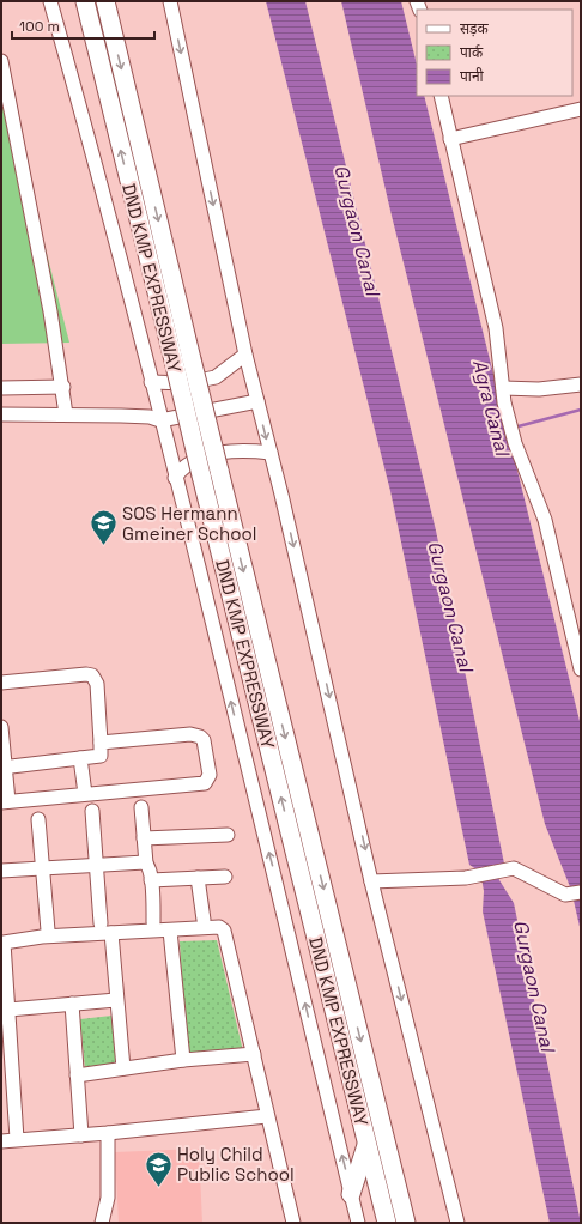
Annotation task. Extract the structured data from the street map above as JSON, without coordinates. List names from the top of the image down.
{
  "streets": {
    "highway": ["DND KMP EXPRESSWAY"]
  },
  "water": ["Gurgaon Canal", "Agra Canal"],
  "places": {
    "school or university": ["SOS Hermann Gmeiner School", "Holy Child Public School"]
  },
  "legend": ["सड़क", "पार्क", "पानी"],
  "scale_bar": "100 m"
}
